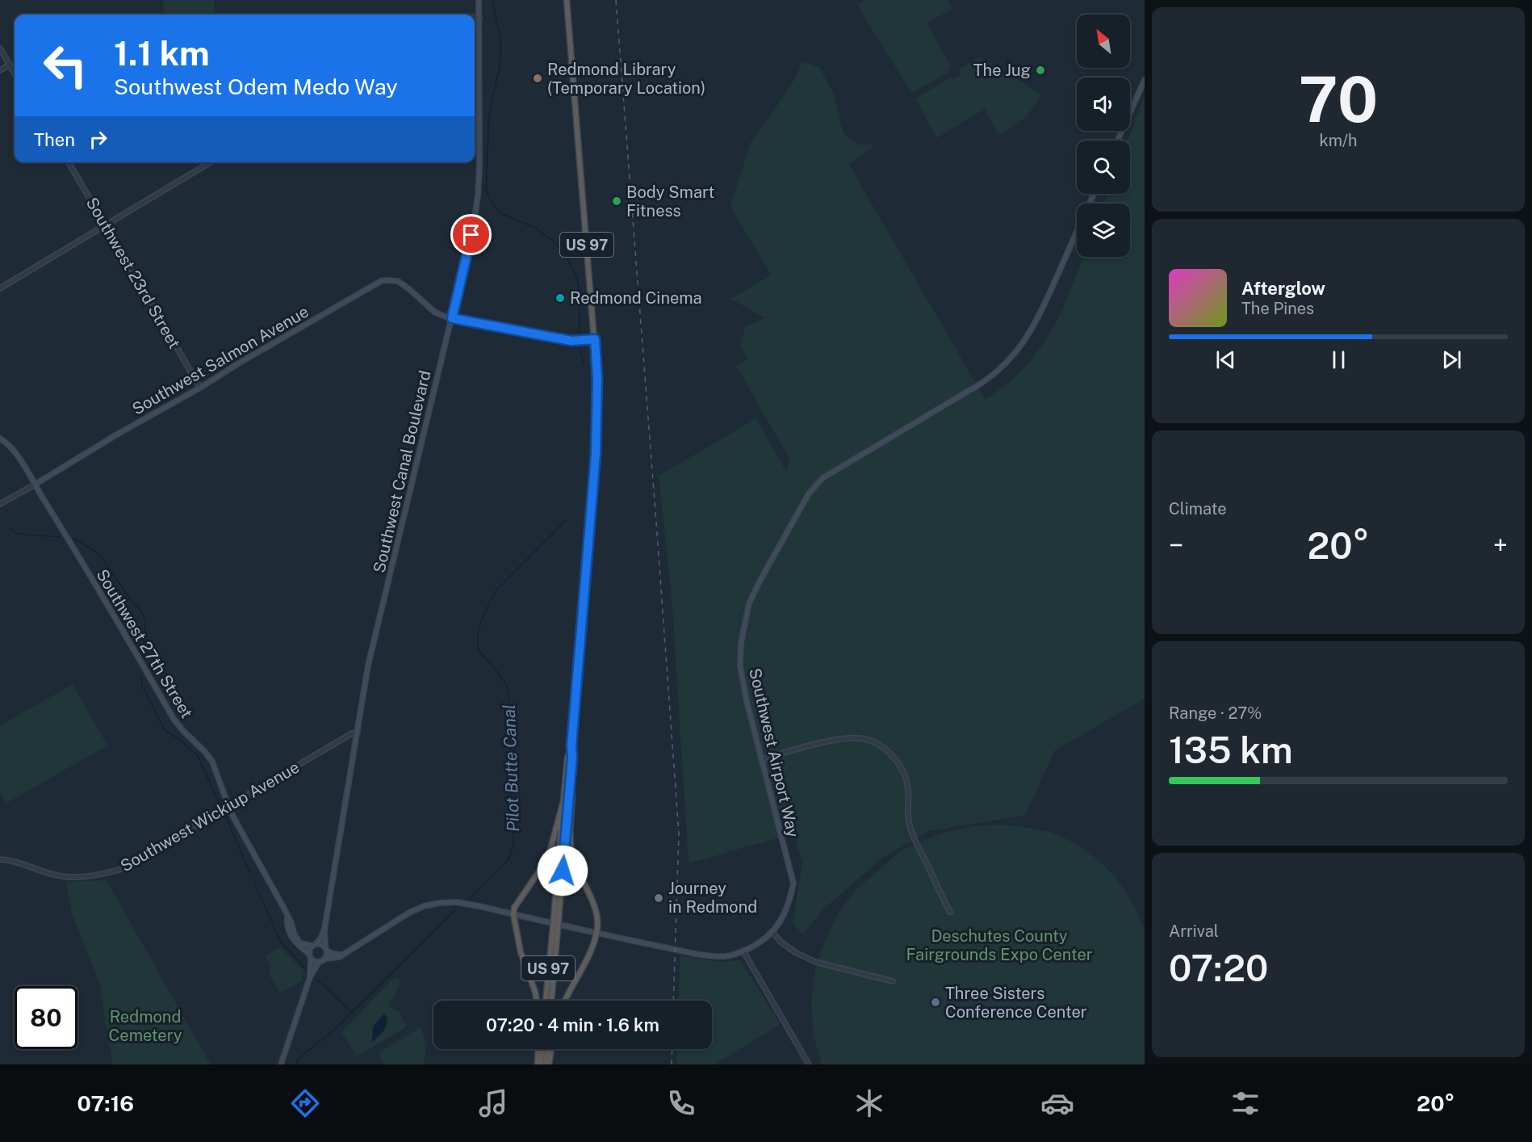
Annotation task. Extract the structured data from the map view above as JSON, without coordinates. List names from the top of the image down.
{
  "streets": {
    "highway": ["US 97"],
    "main road": [
      "Southwest Salmon Avenue",
      "Southwest Canal Boulevard",
      "Southwest 27th Street",
      "Southwest Airport Way"
    ],
    "street": ["Southwest 23rd Street", "Southwest Wickiup Avenue"]
  },
  "crossings": [
    ["US 97", "Southwest Salmon Avenue"],
    ["Southwest 23rd Street", "Southwest Salmon Avenue"],
    ["Southwest Salmon Avenue", "Southwest Canal Boulevard"],
    ["Southwest Salmon Avenue", "Southwest 27th Street"],
    ["Southwest Canal Boulevard", "Southwest 27th Street"],
    ["Southwest Canal Boulevard", "Southwest Airport Way"],
    ["Southwest Canal Boulevard", "Southwest Wickiup Avenue"],
    ["Southwest 27th Street", "Southwest Airport Way"],
    ["Southwest 27th Street", "Southwest Wickiup Avenue"]
  ],
  "water": ["Pilot Butte Canal"],
  "parks": ["Deschutes County Fairgrounds Expo Center", "Redmond Cemetery"],
  "places": [
    "The Jug",
    "Redmond Library (Temporary Location)",
    "Body Smart Fitness",
    "Redmond Cinema",
    "Journey in Redmond",
    "Three Sisters Conference Center"
  ],
  "north": "top left",
  "page": {
    "tile": [
      ["70", "km/h"],
      "Climate",
      ["Range · 27%", "135 km"],
      ["Arrival", "07:20"]
    ],
    "turn": ["1.1 km", "Southwest Odem Medo Way"],
    "then": "Then",
    "song": ["Afterglow", "The Pines"],
    "heat": ["−", "20°", "+"],
    "limit": "80",
    "trip": "07:20 · 4 min · 1.6 km",
    "tabs": ["07:16", "20°"]
  }
}
